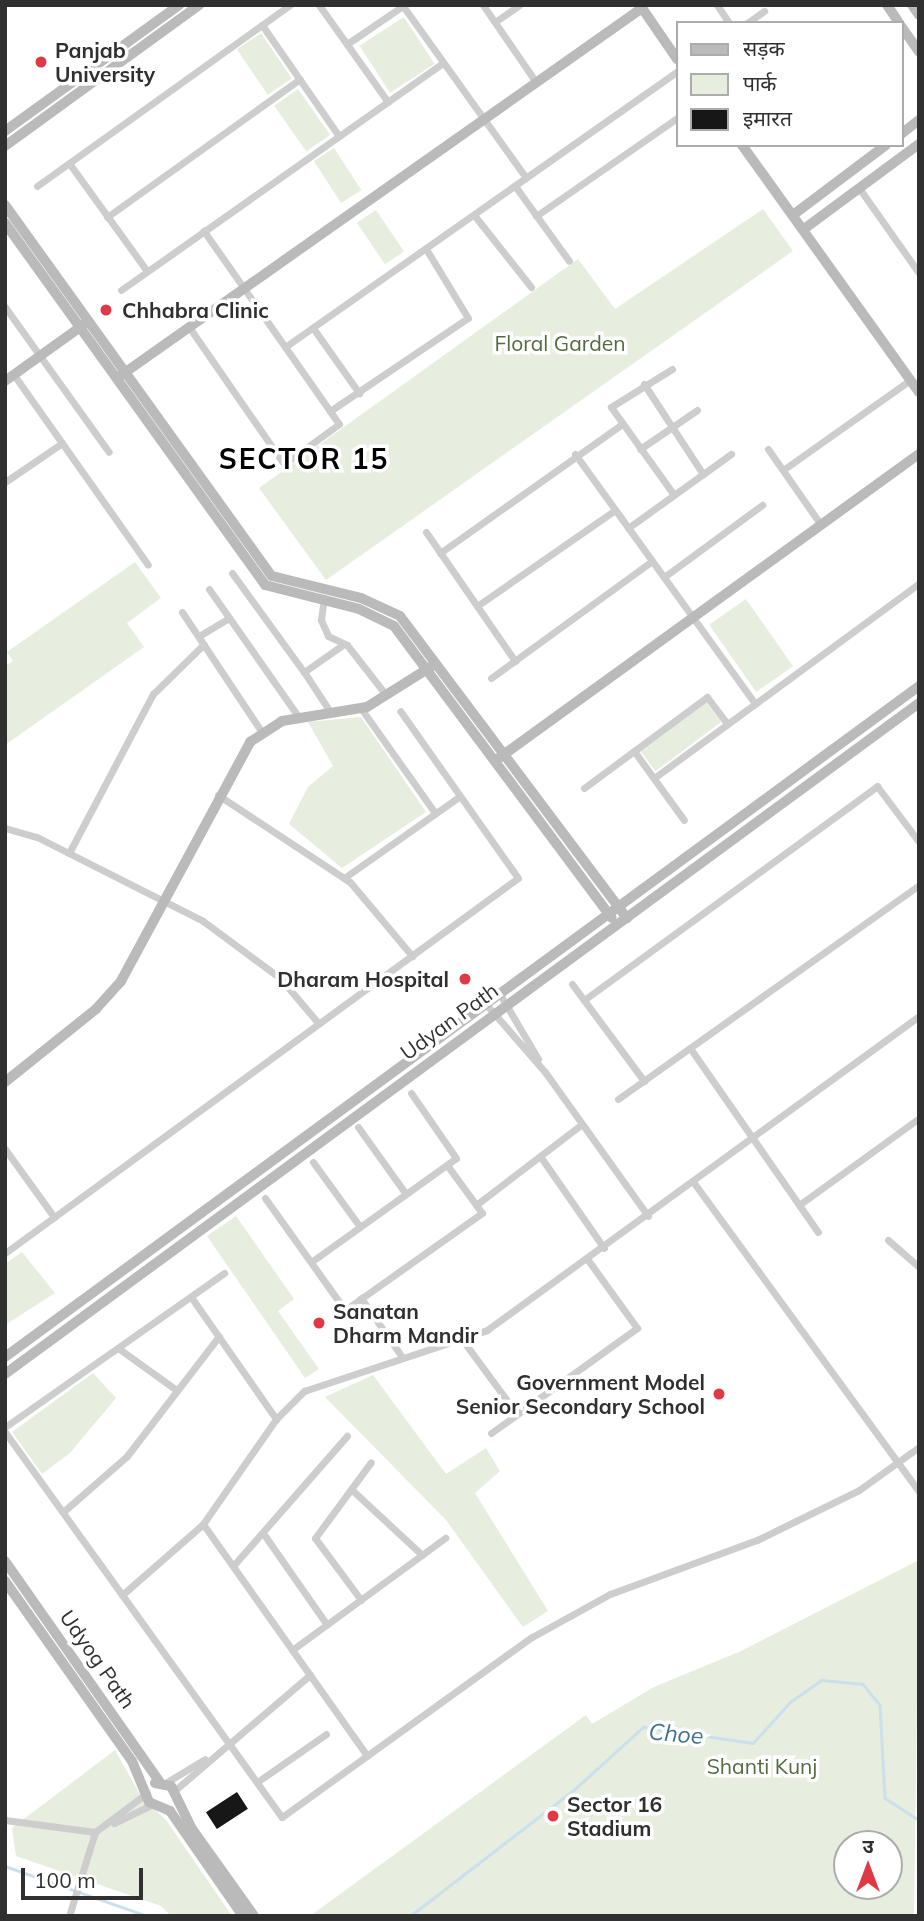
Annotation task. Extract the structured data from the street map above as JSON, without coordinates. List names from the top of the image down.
{
  "streets": {
    "street": ["Udyan Path", "Udyog Path"]
  },
  "districts": ["SECTOR 15"],
  "water": ["Choe"],
  "parks": ["Floral Garden", "Shanti Kunj"],
  "places": [
    "Panjab University",
    "Chhabra Clinic",
    "Dharam Hospital",
    "Sanatan Dharm Mandir",
    "Government Model Senior Secondary School",
    "Sector 16 Stadium"
  ],
  "legend": ["सड़क", "पार्क", "इमारत"],
  "scale_bar": "100 m",
  "north": "top"
}
